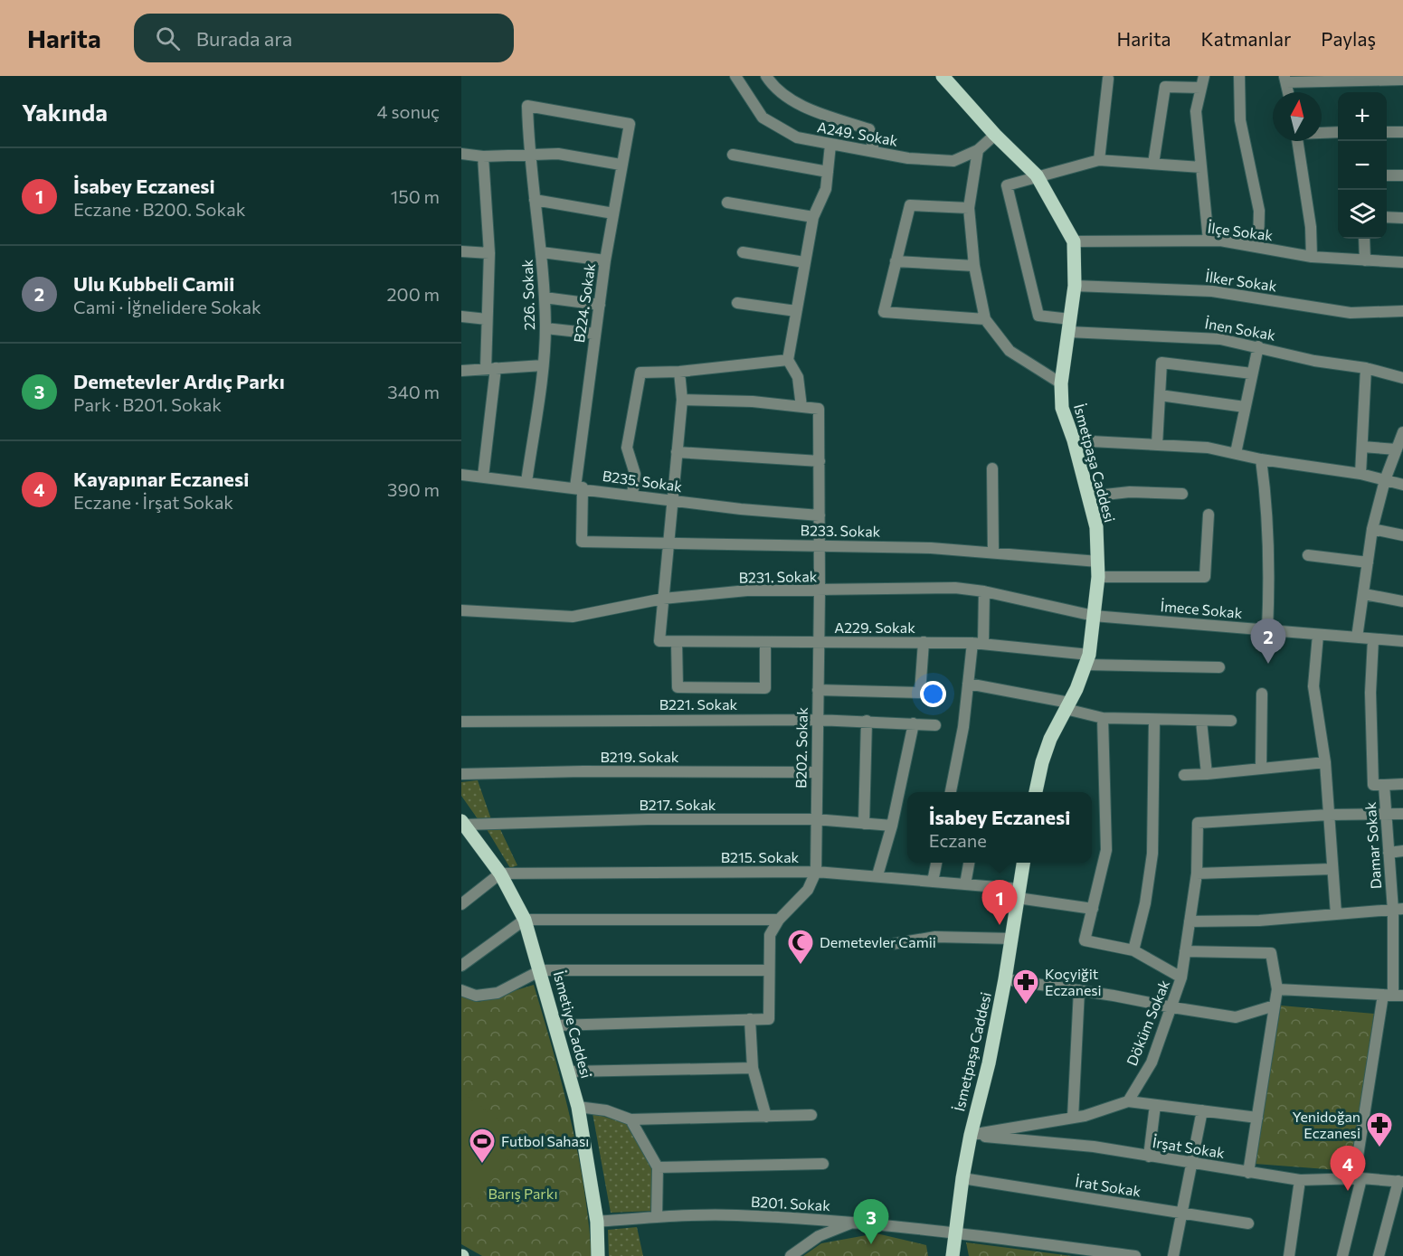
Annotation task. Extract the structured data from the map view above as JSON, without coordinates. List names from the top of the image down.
{
  "streets": {
    "main road": ["İsmetpaşa Caddesi", "İsmetiye Caddesi"],
    "street": [
      "A249. Sokak",
      "İlçe Sokak",
      "İlker Sokak",
      "226. Sokak",
      "B224. Sokak",
      "İnen Sokak",
      "B235. Sokak",
      "B233. Sokak",
      "B231. Sokak",
      "İmece Sokak",
      "A229. Sokak",
      "B221. Sokak",
      "B202. Sokak",
      "B219. Sokak",
      "B217. Sokak",
      "Damar Sokak",
      "B215. Sokak",
      "Döküm Sokak",
      "İrşat Sokak",
      "İrat Sokak",
      "B201. Sokak"
    ]
  },
  "crossings": [
    ["A249. Sokak", "İsmetpaşa Caddesi"],
    ["İlçe Sokak", "İsmetpaşa Caddesi"],
    ["İlker Sokak", "İsmetpaşa Caddesi"],
    ["226. Sokak", "B224. Sokak"],
    ["226. Sokak", "B235. Sokak"],
    ["B224. Sokak", "B235. Sokak"],
    ["B224. Sokak", "B233. Sokak"],
    ["İnen Sokak", "İsmetpaşa Caddesi"],
    ["İsmetpaşa Caddesi", "B233. Sokak"],
    ["İsmetpaşa Caddesi", "B231. Sokak"],
    ["İsmetpaşa Caddesi", "İmece Sokak"],
    ["İsmetpaşa Caddesi", "A229. Sokak"],
    ["İsmetpaşa Caddesi", "B215. Sokak"],
    ["İsmetpaşa Caddesi", "İrşat Sokak"],
    ["İsmetpaşa Caddesi", "İrat Sokak"],
    ["İsmetpaşa Caddesi", "B201. Sokak"],
    ["B235. Sokak", "B202. Sokak"],
    ["B233. Sokak", "B202. Sokak"],
    ["B231. Sokak", "İmece Sokak"],
    ["B231. Sokak", "A229. Sokak"],
    ["B231. Sokak", "B202. Sokak"],
    ["İmece Sokak", "Damar Sokak"],
    ["A229. Sokak", "B202. Sokak"],
    ["B221. Sokak", "B202. Sokak"],
    ["B202. Sokak", "B219. Sokak"],
    ["B202. Sokak", "B217. Sokak"],
    ["B202. Sokak", "B215. Sokak"],
    ["B217. Sokak", "İsmetiye Caddesi"],
    ["Damar Sokak", "İrşat Sokak"],
    ["B215. Sokak", "İsmetiye Caddesi"],
    ["İsmetiye Caddesi", "B201. Sokak"]
  ],
  "parks": ["Barış Parkı"],
  "places": {
    "mosque": ["Demetevler Camii"],
    "pharmacy": ["Koçyiğit Eczanesi", "Yenidoğan Eczanesi"],
    "sports": ["Futbol Sahası"]
  },
  "north": "top",
  "page": {
    "header": "Harita",
    "search": "Burada ara",
    "nav": ["Harita", "Katmanlar", "Paylaş"],
    "heading": ["Yakında", "4 sonuç"],
    "map_buttons": ["+", "−"],
    "list": [
      {
        "mark": "1",
        "name": "İsabey Eczanesi",
        "note": "Eczane · B200. Sokak",
        "value": "150 m"
      },
      {
        "mark": "2",
        "name": "Ulu Kubbeli Camii",
        "note": "Cami · İğnelidere Sokak",
        "value": "200 m"
      },
      {
        "mark": "3",
        "name": "Demetevler Ardıç Parkı",
        "note": "Park · B201. Sokak",
        "value": "340 m"
      },
      {
        "mark": "4",
        "name": "Kayapınar Eczanesi",
        "note": "Eczane · İrşat Sokak",
        "value": "390 m"
      }
    ],
    "pins": [
      "2",
      "1",
      "4",
      "3"
    ],
    "popup": ["İsabey Eczanesi", "Eczane"]
  }
}
